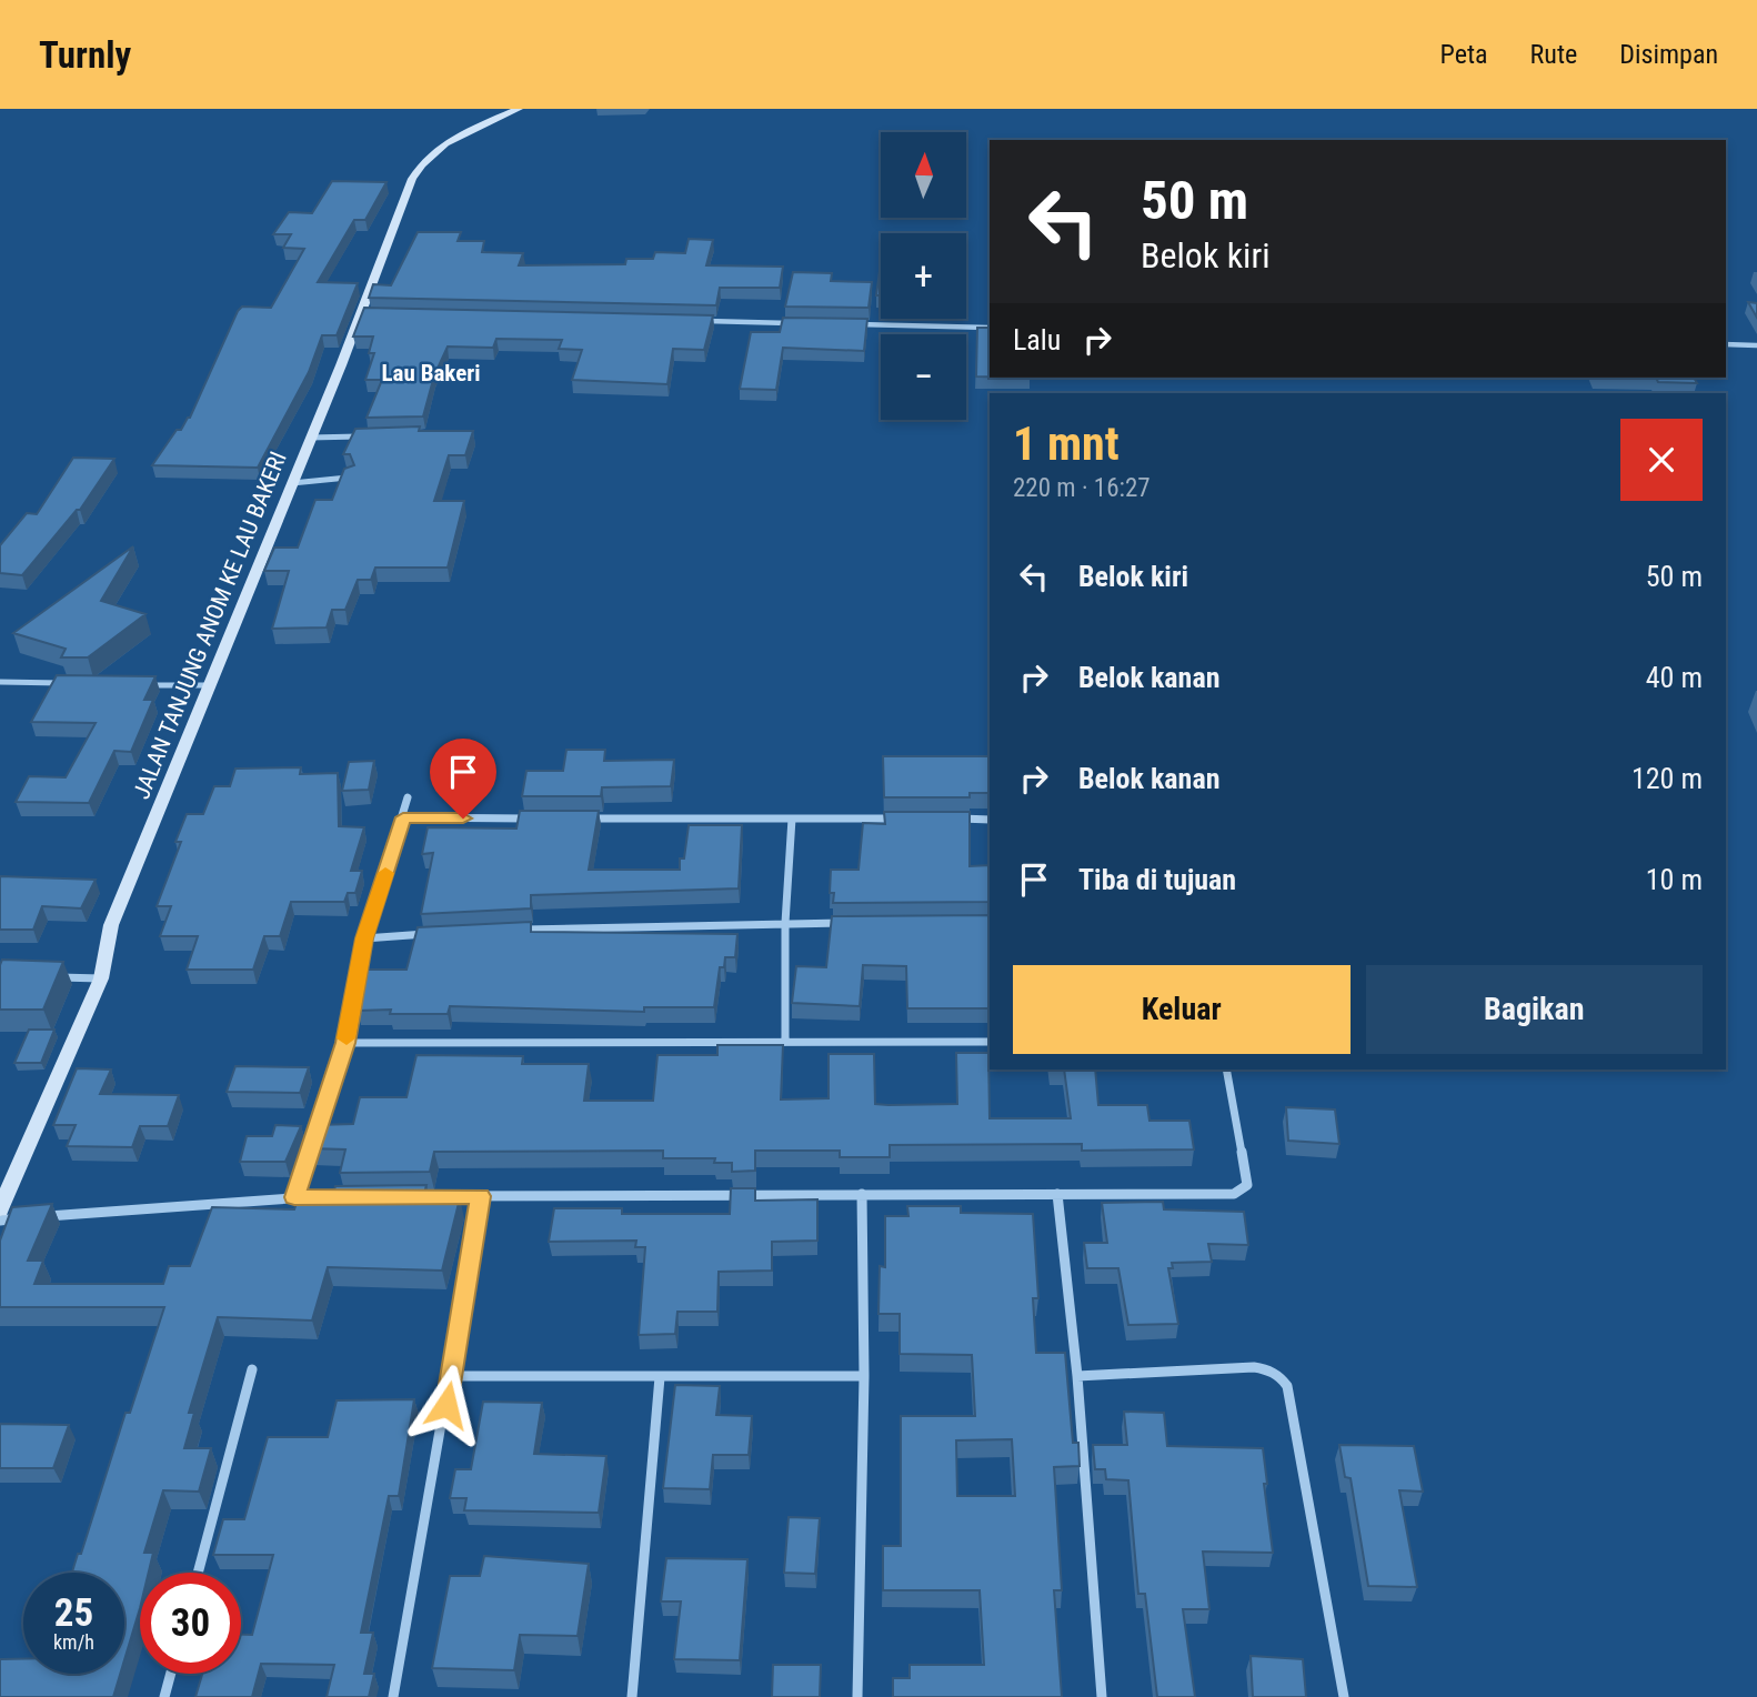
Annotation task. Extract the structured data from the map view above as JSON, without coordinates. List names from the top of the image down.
{
  "streets": {
    "main road": ["JALAN TANJUNG ANOM KE LAU BAKERI"]
  },
  "districts": ["Lau Bakeri"],
  "north": "top",
  "page": {
    "header": "Turnly",
    "nav": ["Peta", "Rute", "Disimpan"],
    "map_buttons": ["+", "−"],
    "turn": ["50 m", "Belok kiri"],
    "then": "Lalu",
    "heading": ["1 mnt", "220 m · 16:27"],
    "list": [
      {
        "name": "Belok kiri",
        "value": "50 m"
      },
      {
        "name": "Belok kanan",
        "value": "40 m"
      },
      {
        "name": "Belok kanan",
        "value": "120 m"
      },
      {
        "name": "Tiba di tujuan",
        "value": "10 m"
      }
    ],
    "buttons": ["Keluar", "Bagikan"],
    "speed": "25 km/h",
    "limit": "30"
  }
}
